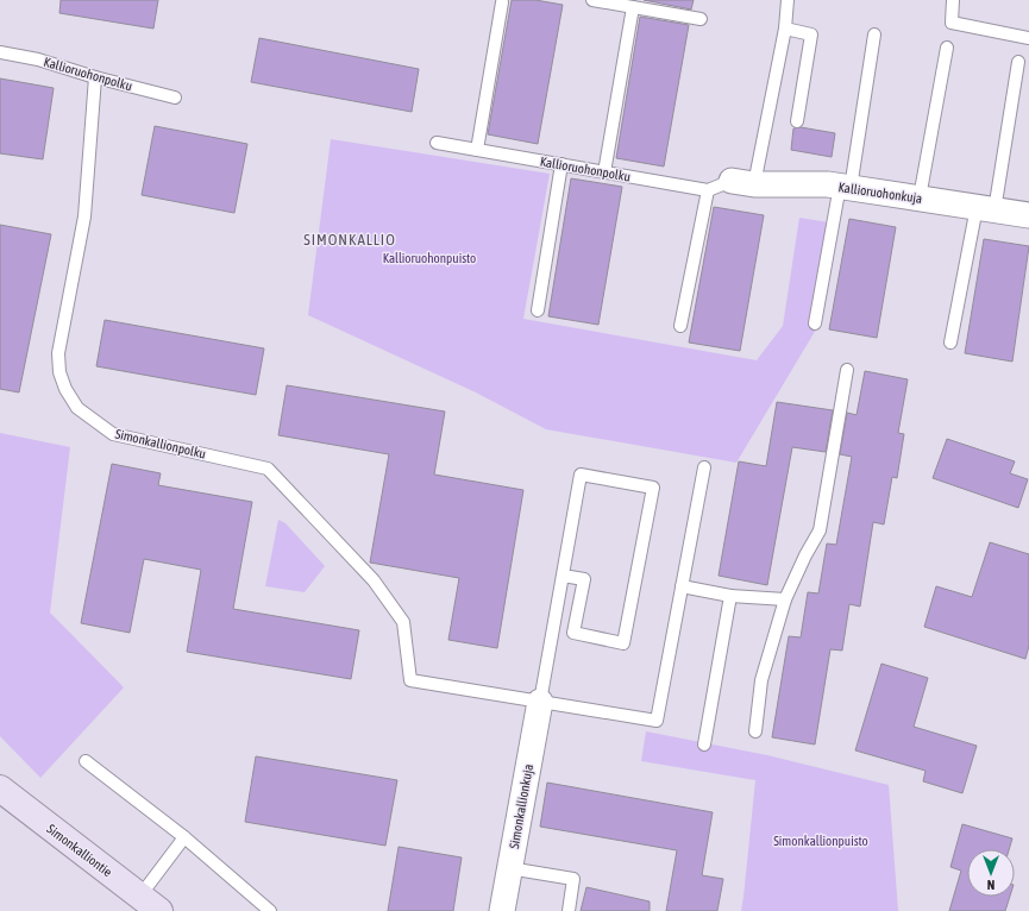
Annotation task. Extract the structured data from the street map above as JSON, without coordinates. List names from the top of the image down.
{
  "streets": {
    "main road": ["Simonkalliontie"],
    "street": ["Kallioruohonkuja", "Simonkallionkuja"],
    "lane": ["Kallioruohonpolku", "Simonkallionpolku"]
  },
  "crossings": [
    ["Kallioruohonpolku", "Simonkallionpolku"],
    ["Simonkallionpolku", "Simonkallionkuja"]
  ],
  "districts": ["SIMONKALLIO"],
  "parks": ["Kallioruohonpuisto", "Simonkallionpuisto"],
  "north": "bottom"
}
